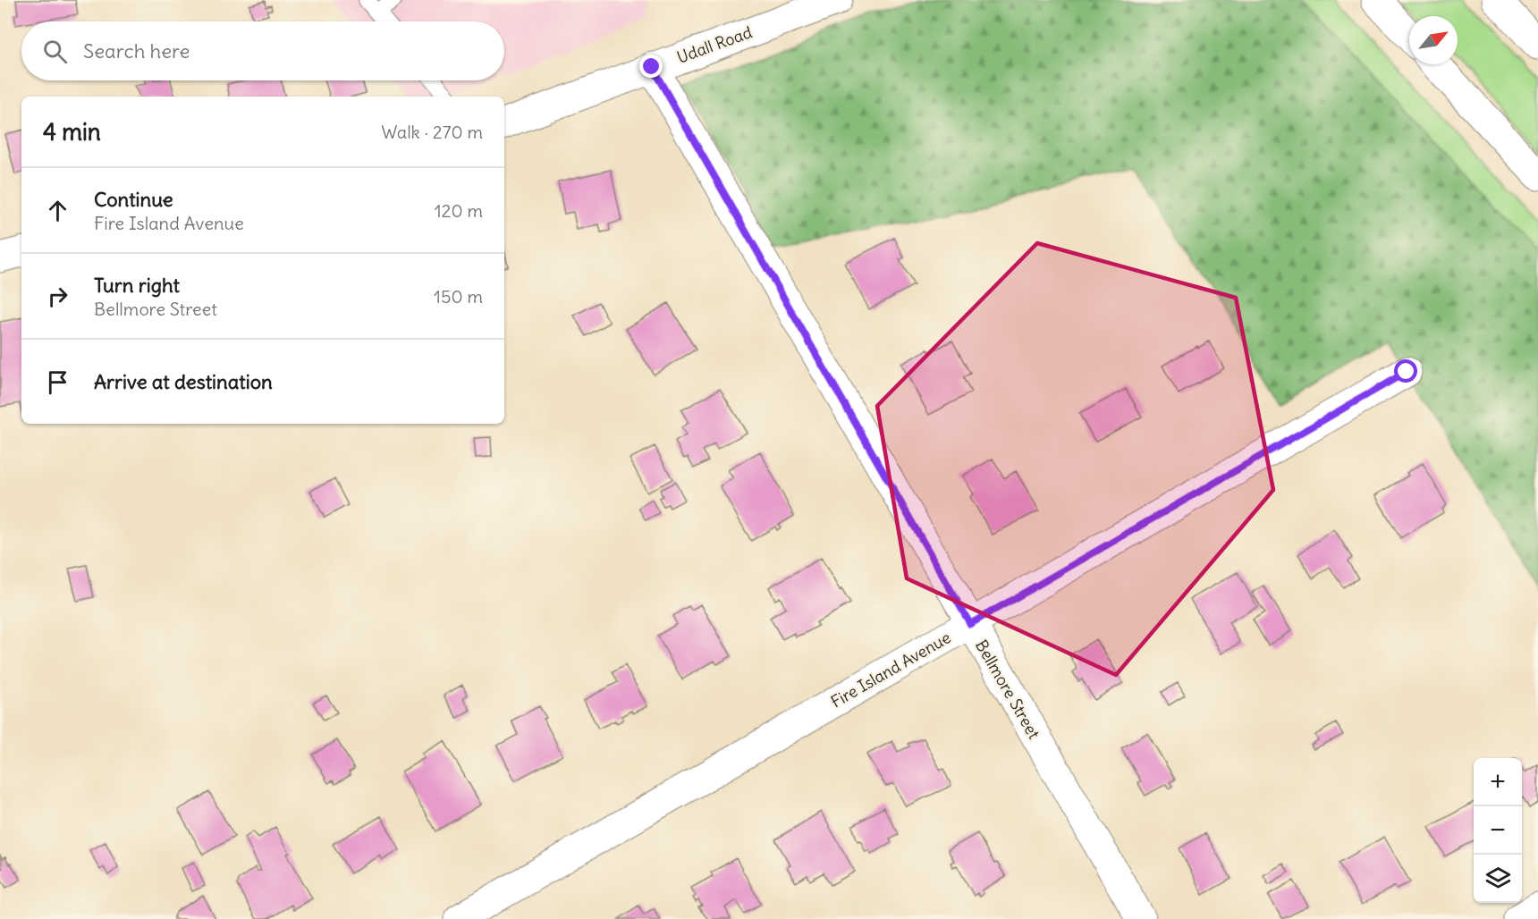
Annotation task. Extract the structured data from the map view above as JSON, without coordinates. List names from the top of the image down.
{
  "streets": {
    "main road": ["Udall Road", "Fire Island Avenue", "Bellmore Street"]
  },
  "crossings": [
    ["Udall Road", "Bellmore Street"],
    ["Fire Island Avenue", "Bellmore Street"]
  ],
  "north": "top right",
  "page": {
    "search": "Search here",
    "heading": ["4 min", "Walk · 270 m"],
    "list": [
      ["Continue", "Fire Island Avenue", "120 m"],
      ["Turn right", "Bellmore Street", "150 m"],
      "Arrive at destination"
    ],
    "map_buttons": ["+", "−"]
  }
}
